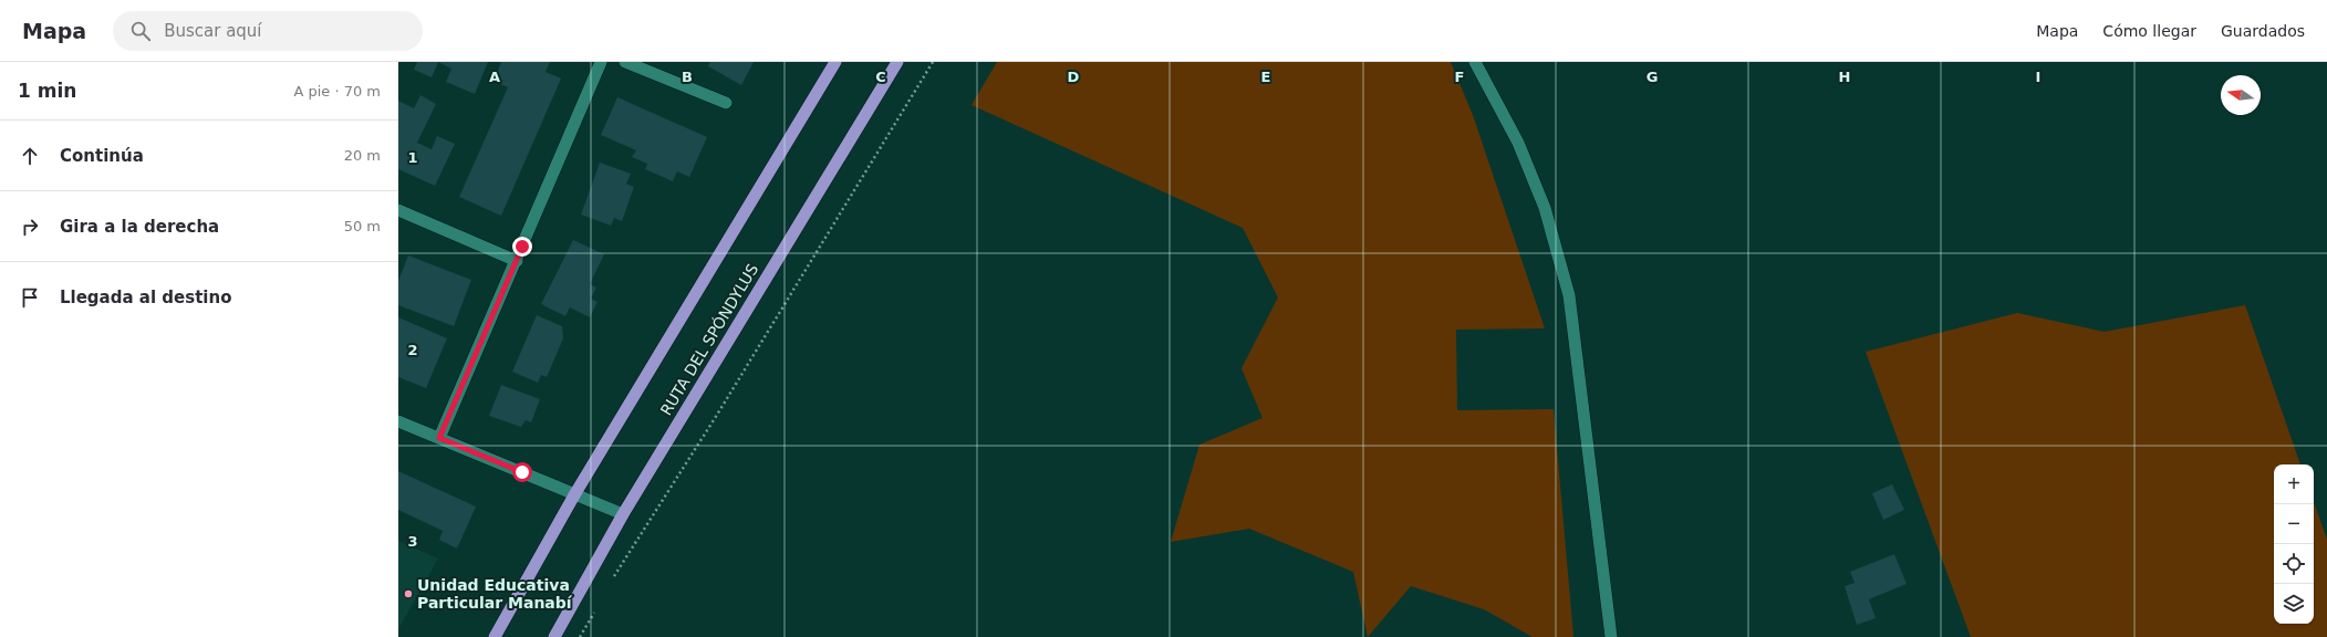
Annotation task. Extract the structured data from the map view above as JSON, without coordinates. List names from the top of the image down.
{
  "streets": {
    "highway": ["RUTA DEL SPÓNDYLUS"]
  },
  "places": ["Unidad Educativa Particular Manabí"],
  "north": "left",
  "page": {
    "header": "Mapa",
    "search": "Buscar aquí",
    "nav": ["Mapa", "Cómo llegar", "Guardados"],
    "heading": ["1 min", "A pie · 70 m"],
    "list": [
      ["Continúa", "20 m"],
      ["Gira a la derecha", "50 m"],
      "Llegada al destino"
    ],
    "map_buttons": ["+", "−"]
  },
  "grid": {
    "columns": [
      "A",
      "B",
      "C",
      "D",
      "E",
      "F",
      "G",
      "H",
      "I"
    ],
    "rows": ["1", "2", "3"]
  }
}
